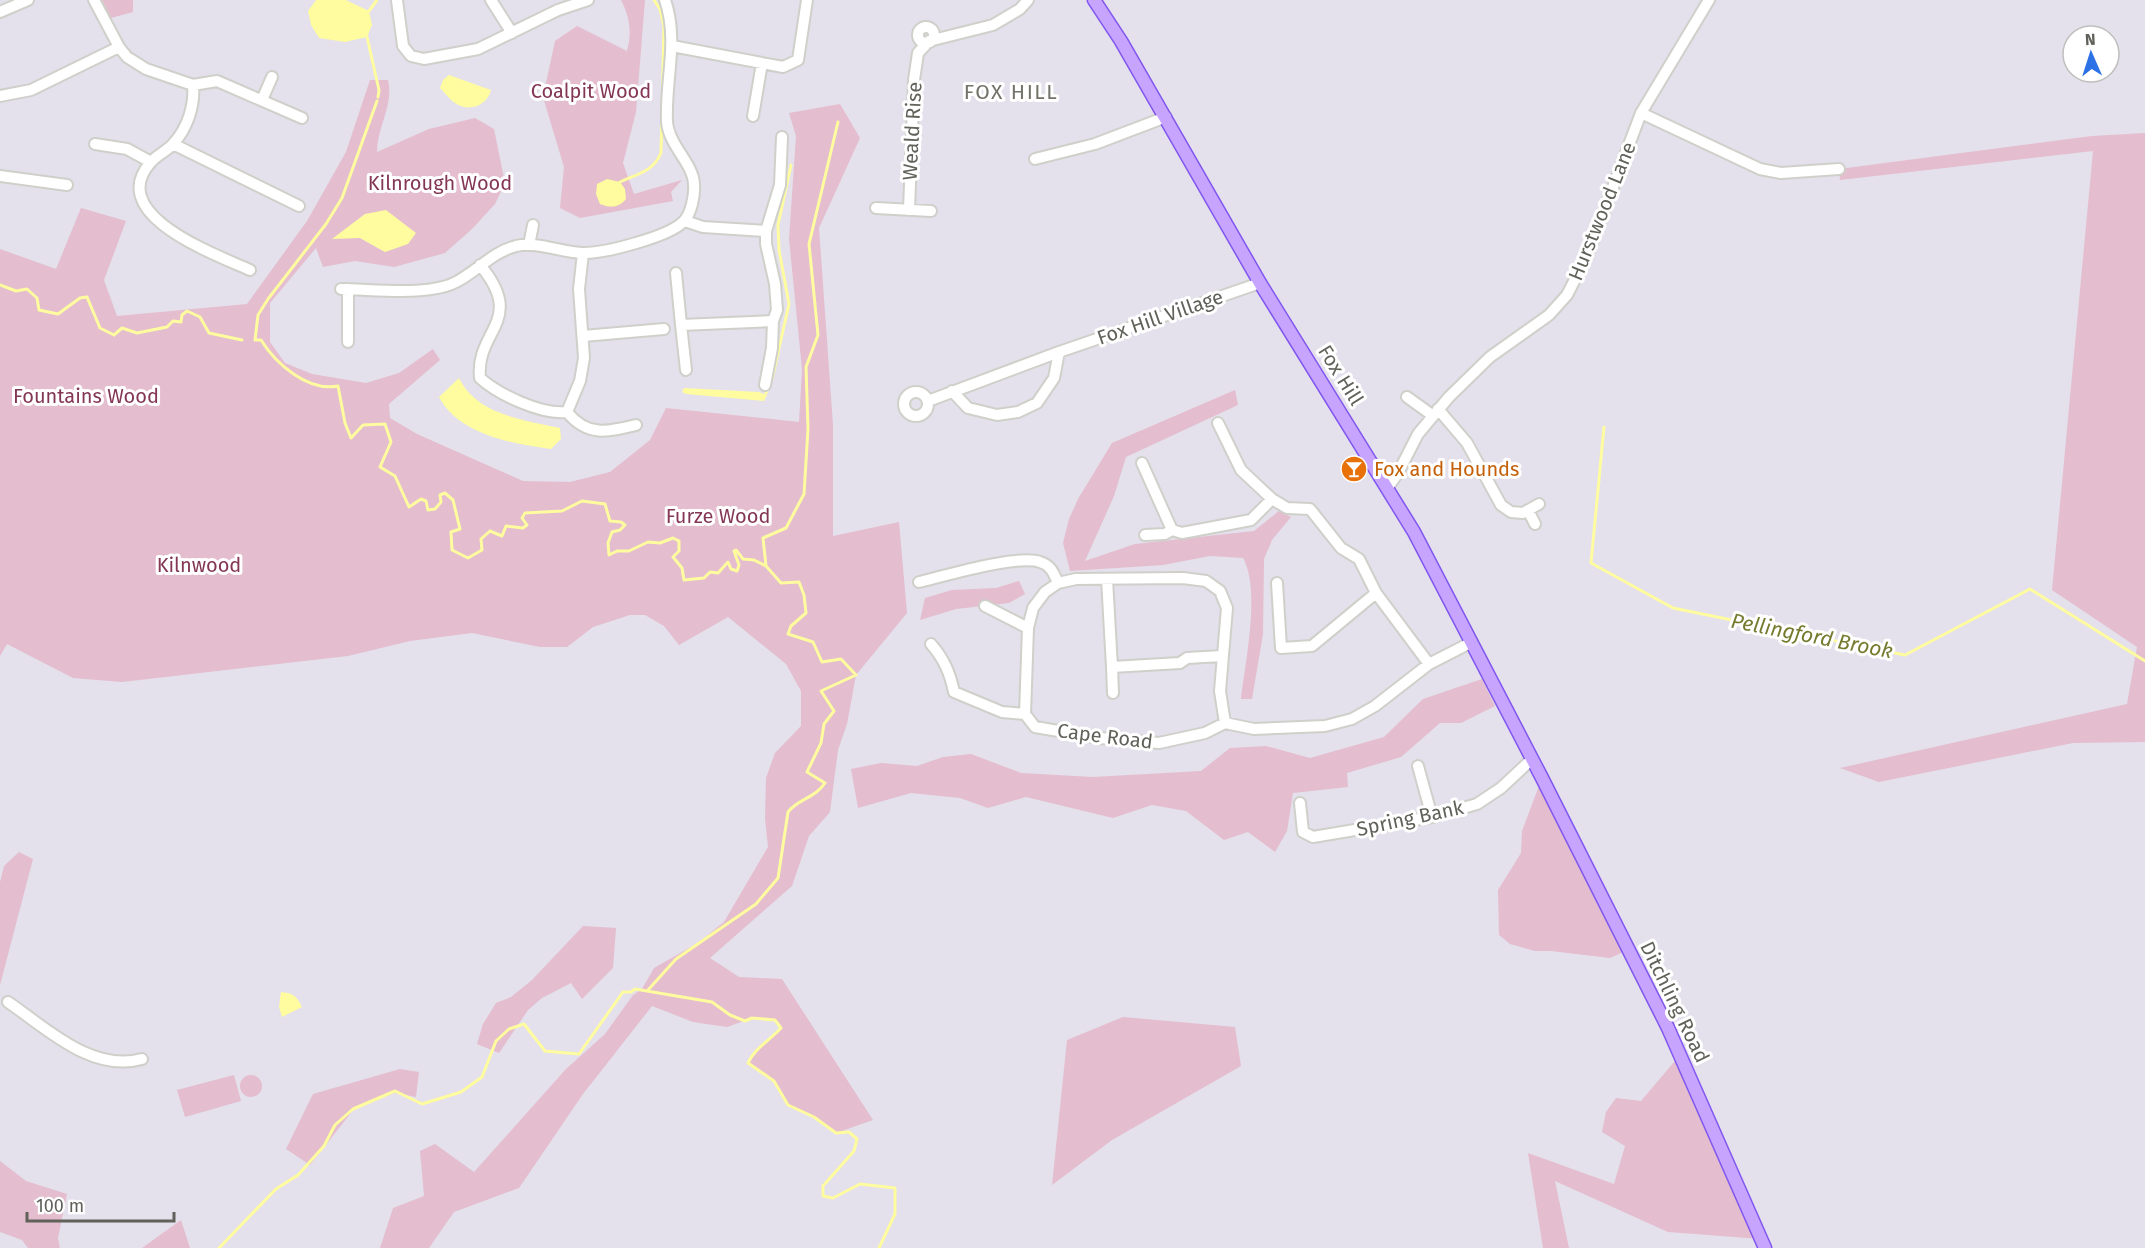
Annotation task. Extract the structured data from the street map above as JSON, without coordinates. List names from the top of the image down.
{
  "streets": {
    "main road": ["Fox Hill", "Ditchling Road"],
    "street": [
      "Weald Rise",
      "Hurstwood Lane",
      "Fox Hill Village",
      "Cape Road",
      "Spring Bank"
    ]
  },
  "crossings": [
    ["Hurstwood Lane", "Fox Hill"],
    ["Fox Hill Village", "Fox Hill"],
    ["Fox Hill", "Spring Bank"],
    ["Fox Hill", "Ditchling Road"]
  ],
  "districts": ["FOX HILL"],
  "water": ["Pellingford Brook"],
  "parks": [
    "Coalpit Wood",
    "Kilnrough Wood",
    "Fountains Wood",
    "Furze Wood",
    "Kilnwood"
  ],
  "places": {
    "bar": ["Fox and Hounds"]
  },
  "scale_bar": "100 m",
  "north": "top"
}
